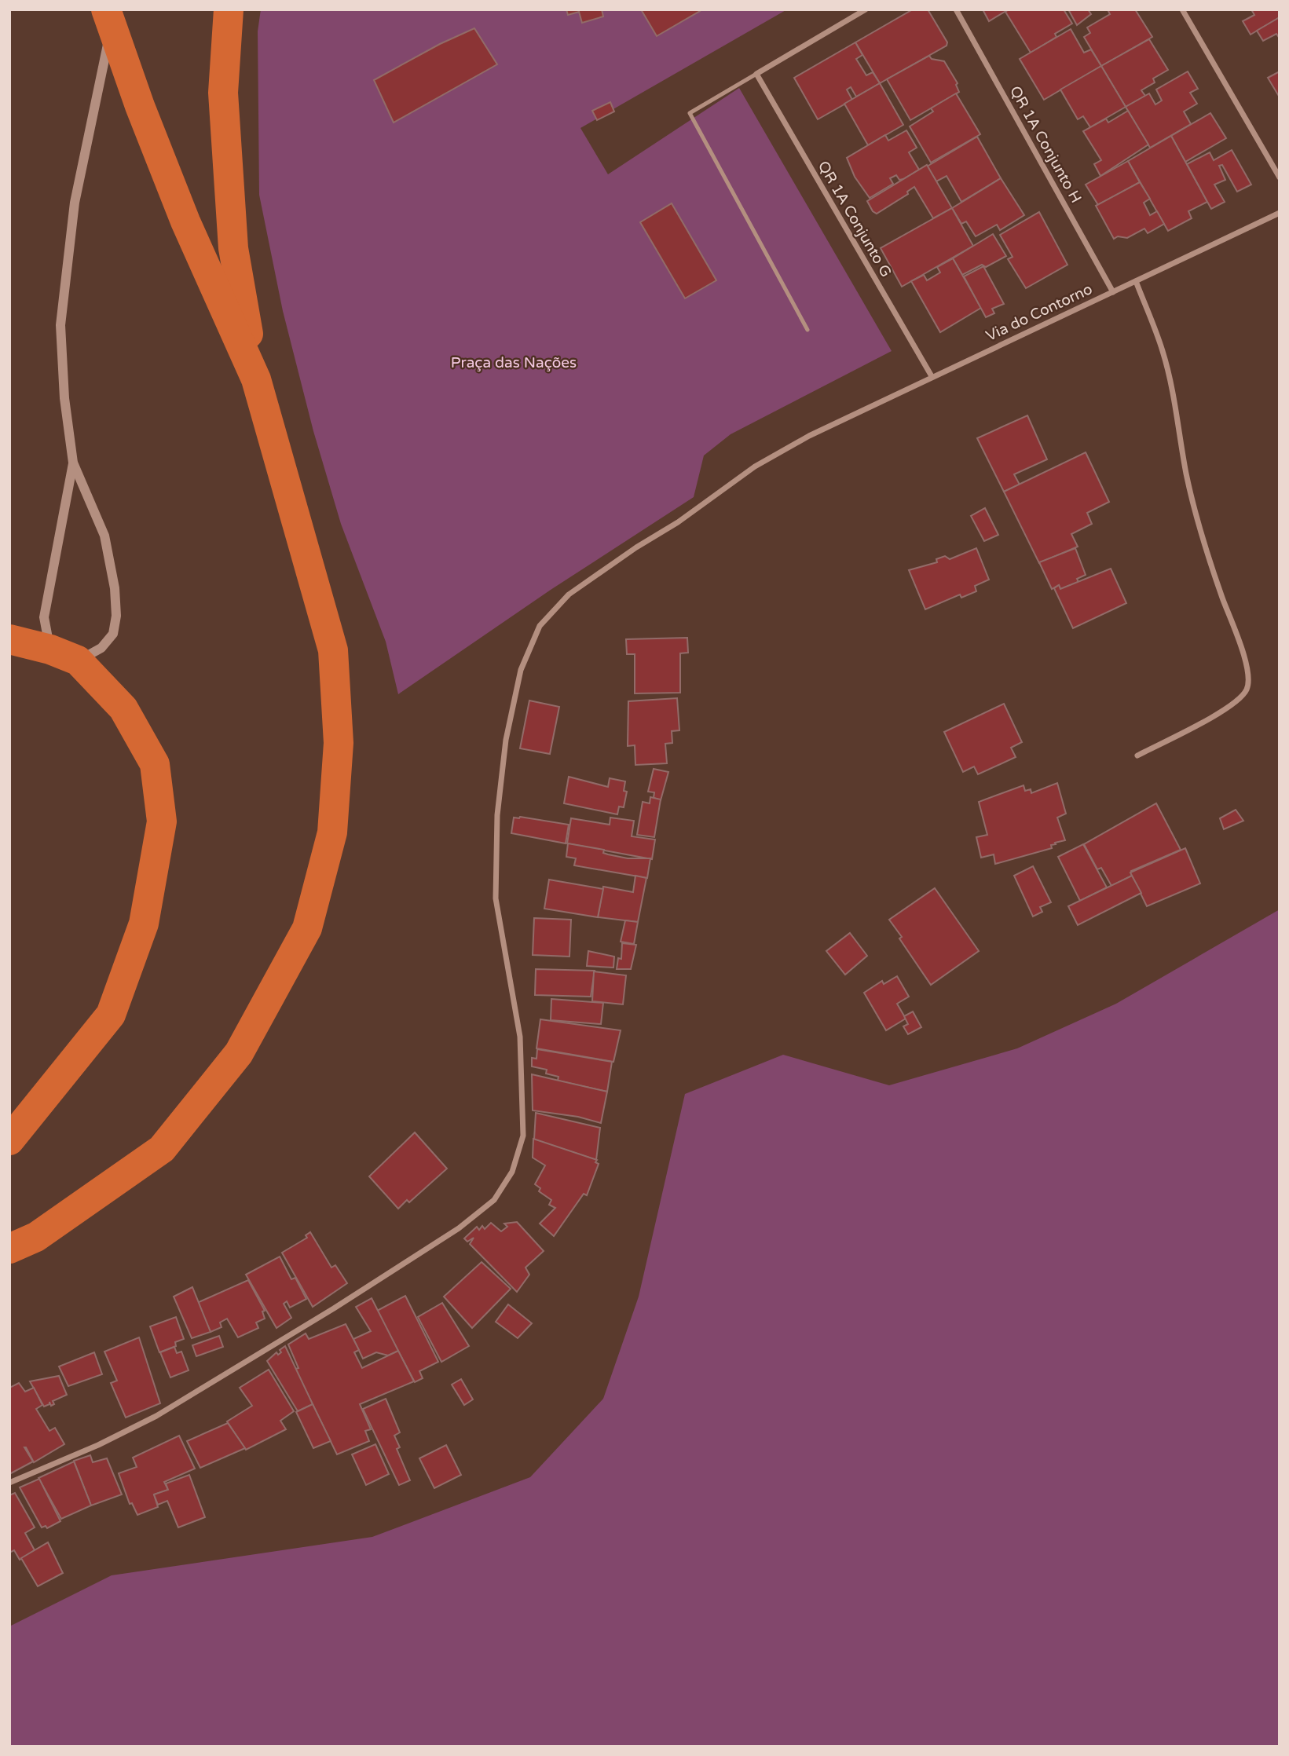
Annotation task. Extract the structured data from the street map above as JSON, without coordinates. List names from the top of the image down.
{
  "streets": {
    "street": ["QR 1A Conjunto H", "QR 1A Conjunto G", "Via do Contorno"]
  },
  "crossings": [
    ["QR 1A Conjunto H", "Via do Contorno"],
    ["QR 1A Conjunto G", "Via do Contorno"]
  ],
  "parks": ["Praça das Nações"]
}
